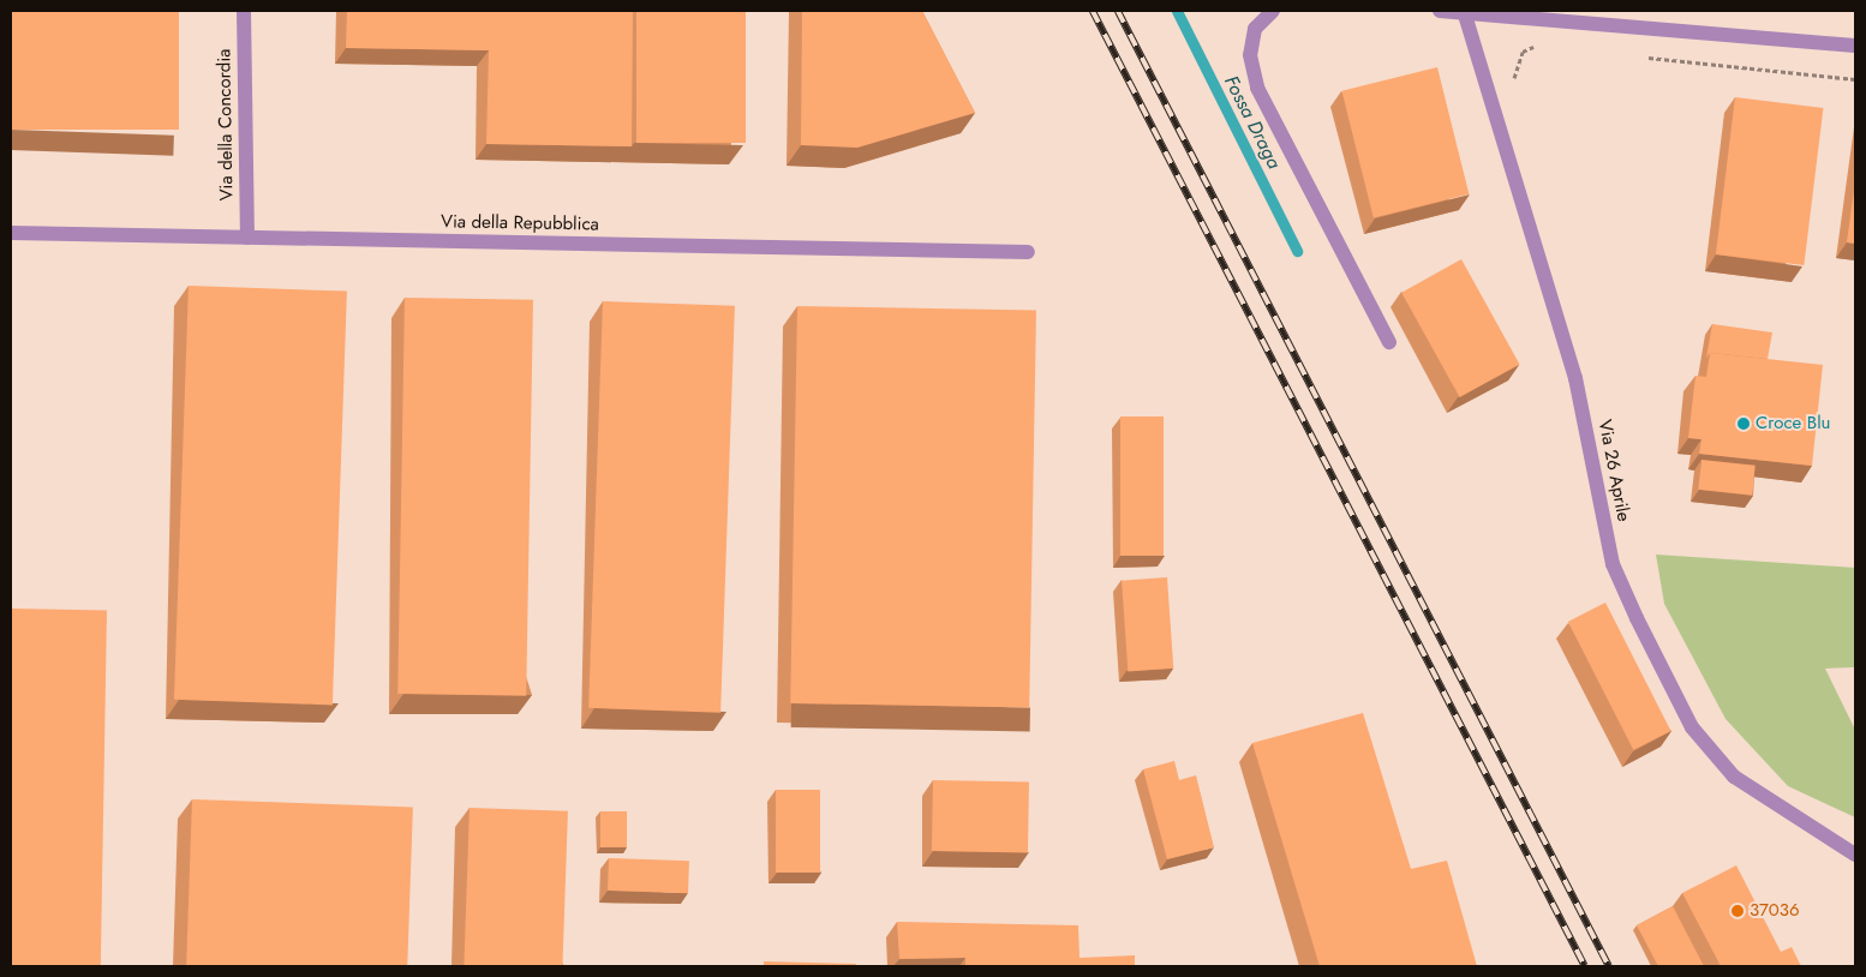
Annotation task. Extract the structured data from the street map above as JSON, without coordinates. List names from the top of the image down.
{
  "streets": {
    "street": ["Via della Concordia", "Via della Repubblica", "Via 26 Aprile"]
  },
  "crossings": [
    ["Via della Concordia", "Via della Repubblica"]
  ],
  "water": ["Fossa Draga"],
  "places": ["Croce Blu", "37036"]
}
